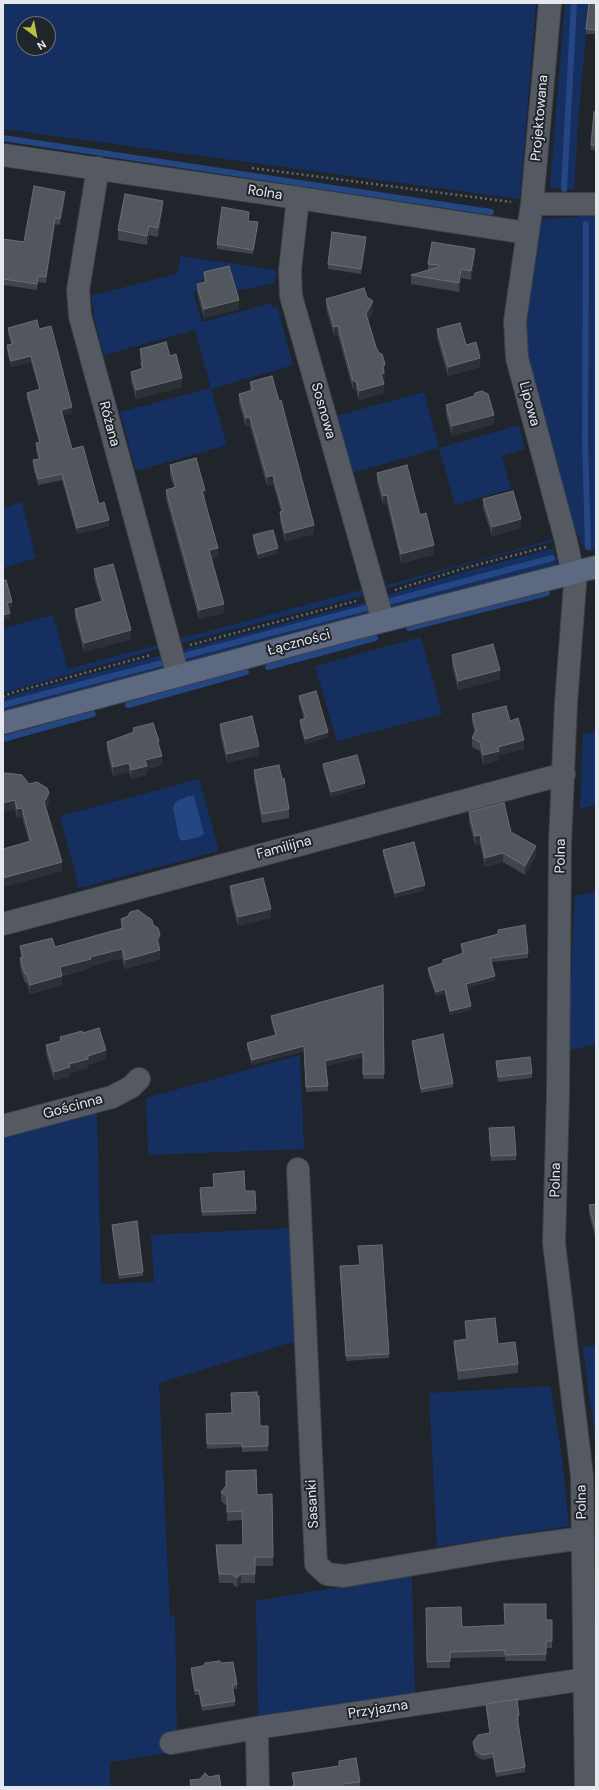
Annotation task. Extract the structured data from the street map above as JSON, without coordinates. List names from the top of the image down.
{
  "streets": {
    "street": [
      "Projektowana",
      "Rolna",
      "Lipowa",
      "Sosnowa",
      "Różana",
      "Łączności",
      "Familijna",
      "Polna",
      "Gościnna",
      "Sasanki",
      "Przyjazna"
    ]
  },
  "crossings": [
    ["Projektowana", "Rolna"],
    ["Projektowana", "Lipowa"],
    ["Rolna", "Lipowa"],
    ["Rolna", "Sosnowa"],
    ["Rolna", "Różana"],
    ["Lipowa", "Łączności"],
    ["Lipowa", "Polna"],
    ["Sosnowa", "Łączności"],
    ["Różana", "Łączności"],
    ["Łączności", "Polna"],
    ["Familijna", "Polna"],
    ["Polna", "Sasanki"],
    ["Polna", "Przyjazna"]
  ],
  "north": "bottom right"
}
